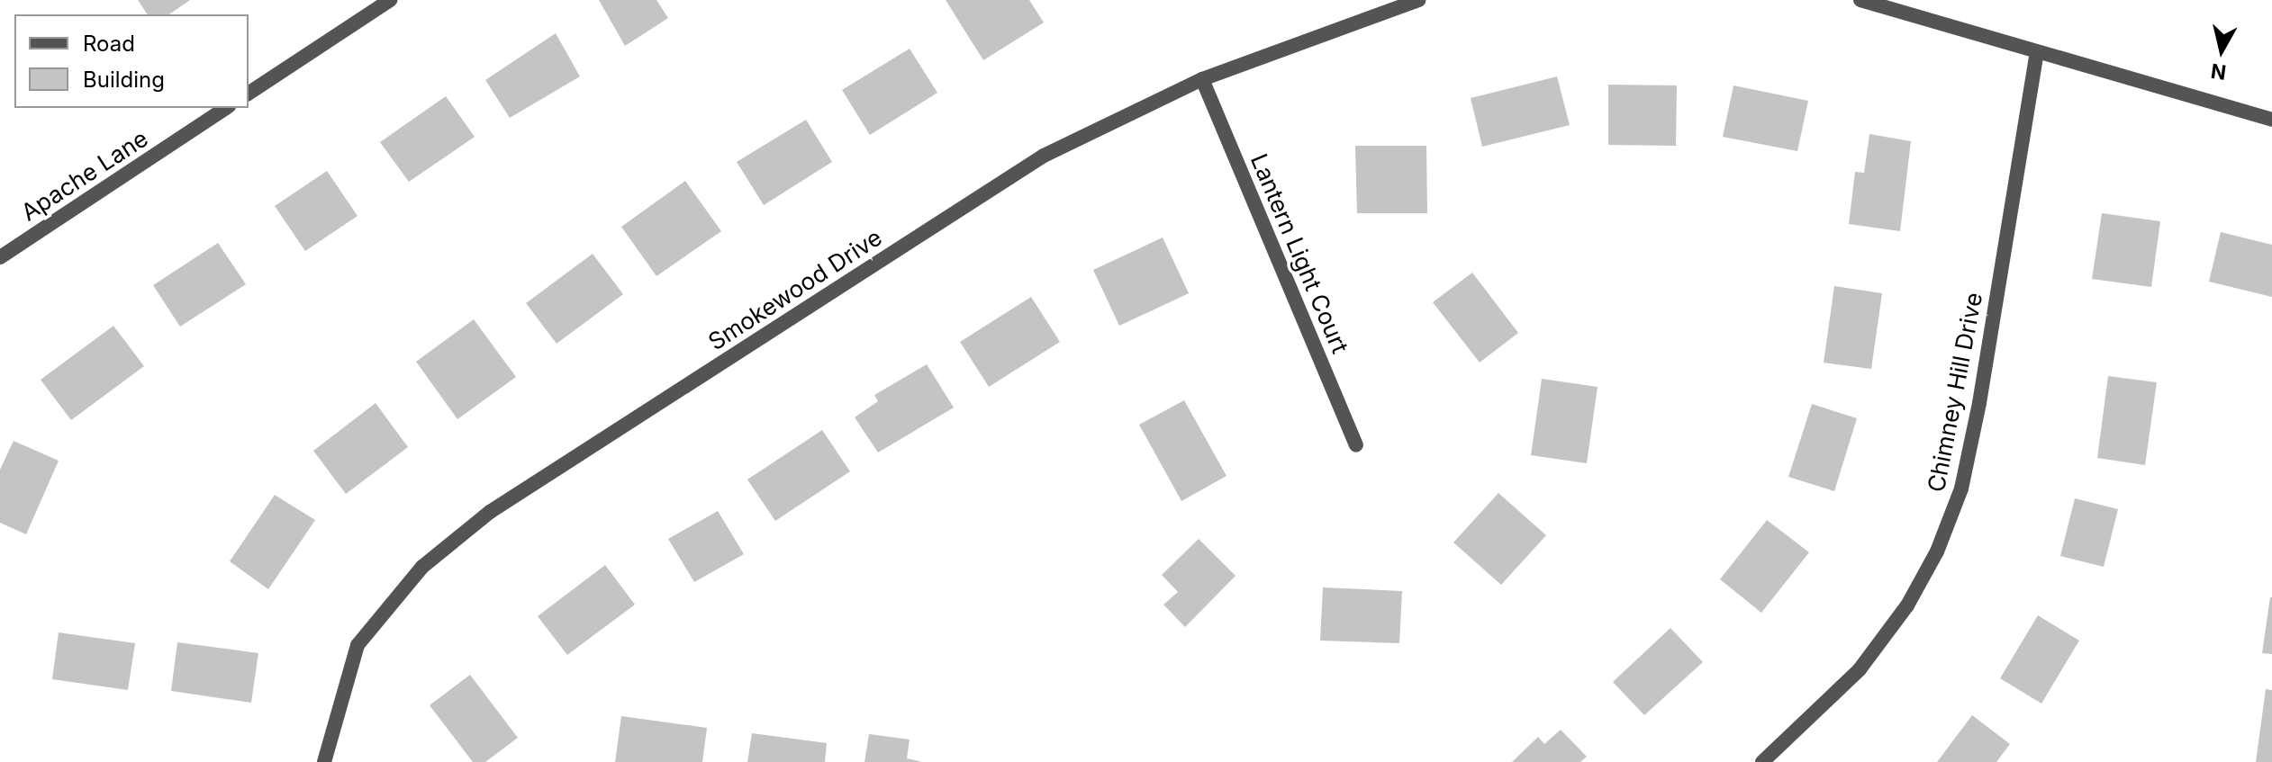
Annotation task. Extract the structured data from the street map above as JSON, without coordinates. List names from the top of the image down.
{
  "streets": {
    "street": [
      "Apache Lane",
      "Lantern Light Court",
      "Smokewood Drive",
      "Chimney Hill Drive"
    ]
  },
  "crossings": [
    ["Lantern Light Court", "Smokewood Drive"]
  ],
  "legend": ["Road", "Building"],
  "north": "bottom"
}
